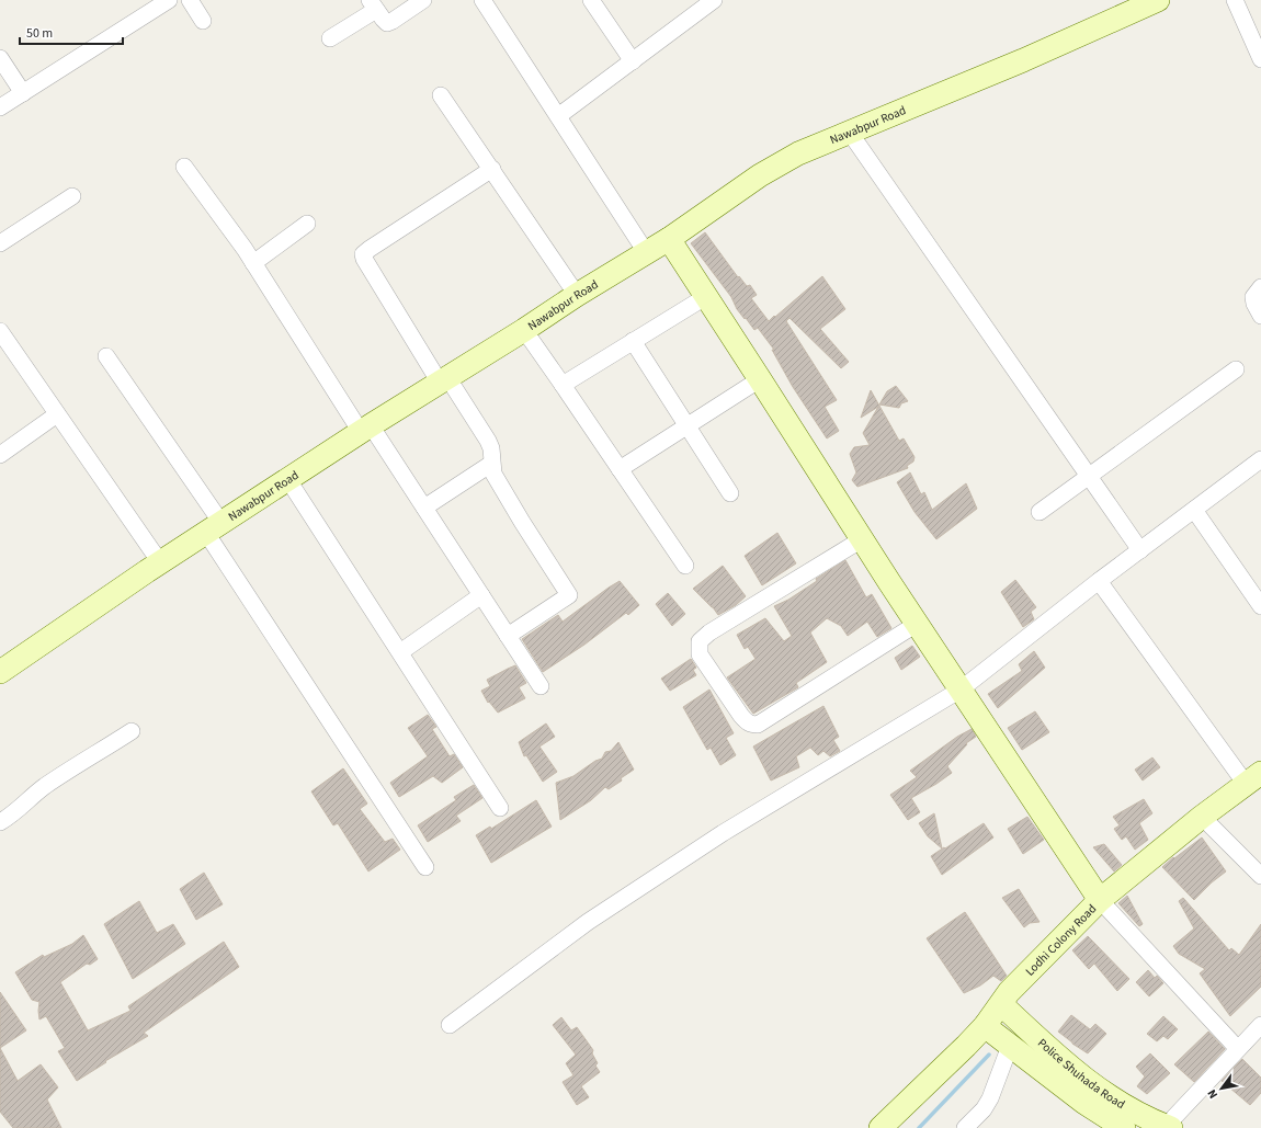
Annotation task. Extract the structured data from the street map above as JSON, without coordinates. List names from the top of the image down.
{
  "streets": {
    "street": ["Nawabpur Road", "Lodhi Colony Road", "Police Shuhada Road"]
  },
  "crossings": [
    ["Lodhi Colony Road", "Police Shuhada Road"]
  ],
  "scale_bar": "50 m",
  "north": "bottom left"
}
